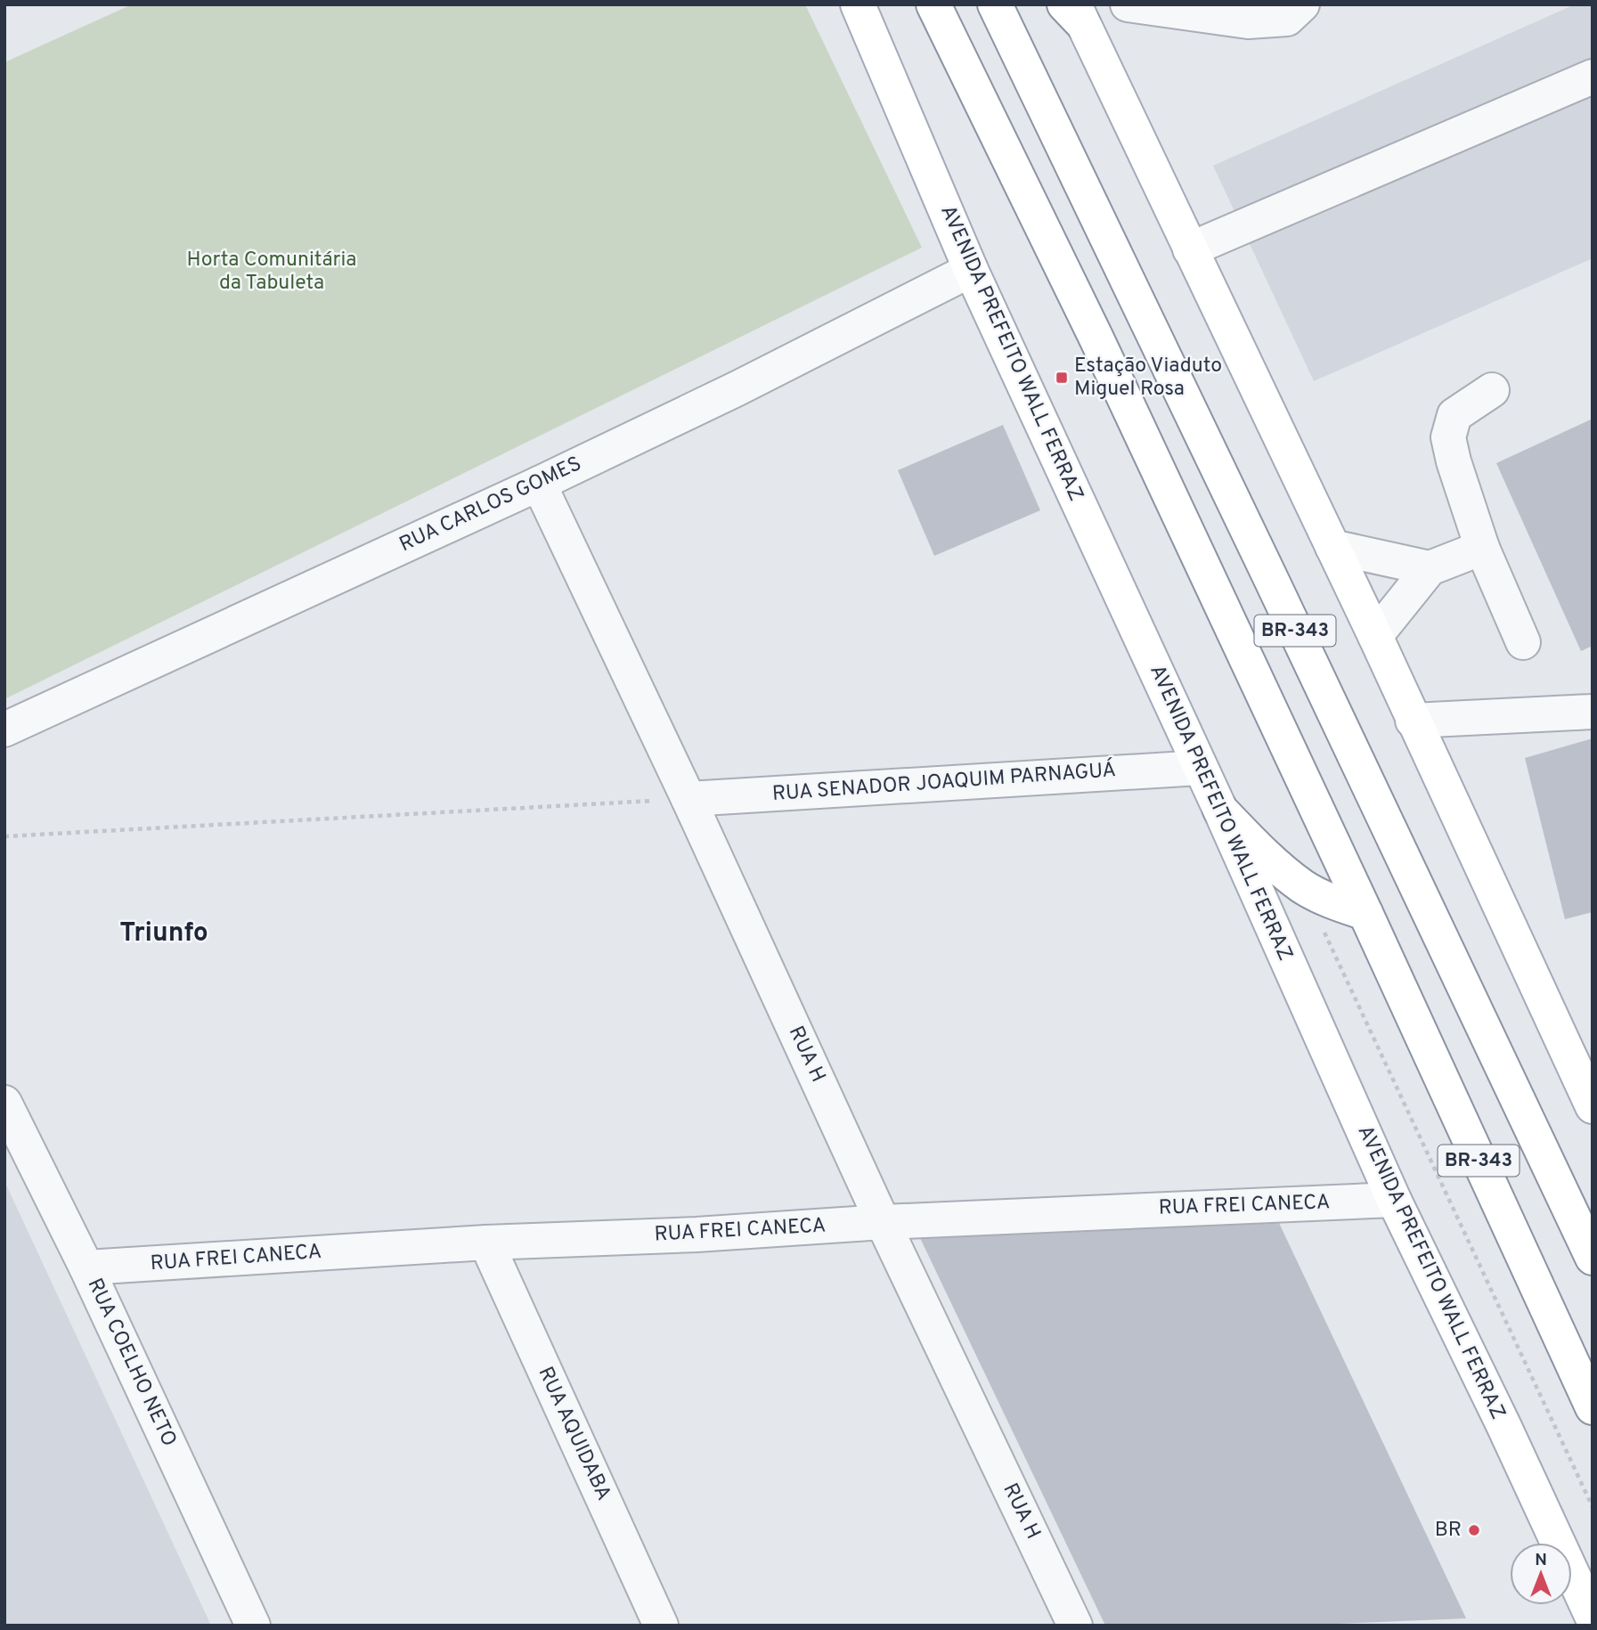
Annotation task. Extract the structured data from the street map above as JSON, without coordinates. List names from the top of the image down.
{
  "streets": {
    "main road": ["AVENIDA PREFEITO WALL FERRAZ", "BR-343"],
    "street": [
      "RUA CARLOS GOMES",
      "RUA SENADOR JOAQUIM PARNAGUÁ",
      "RUA H",
      "RUA FREI CANECA",
      "RUA COELHO NETO",
      "RUA AQUIDABA"
    ]
  },
  "crossings": [
    ["AVENIDA PREFEITO WALL FERRAZ", "RUA CARLOS GOMES"],
    ["AVENIDA PREFEITO WALL FERRAZ", "RUA SENADOR JOAQUIM PARNAGUÁ"],
    ["AVENIDA PREFEITO WALL FERRAZ", "RUA FREI CANECA"],
    ["RUA CARLOS GOMES", "RUA H"],
    ["RUA SENADOR JOAQUIM PARNAGUÁ", "RUA H"],
    ["RUA H", "RUA FREI CANECA"],
    ["RUA FREI CANECA", "RUA COELHO NETO"],
    ["RUA FREI CANECA", "RUA AQUIDABA"]
  ],
  "districts": ["Triunfo"],
  "parks": ["Horta Comunitária da Tabuleta"],
  "places": {
    "transit": ["Estação Viaduto Miguel Rosa"],
    "other": ["BR"]
  },
  "north": "top"
}
